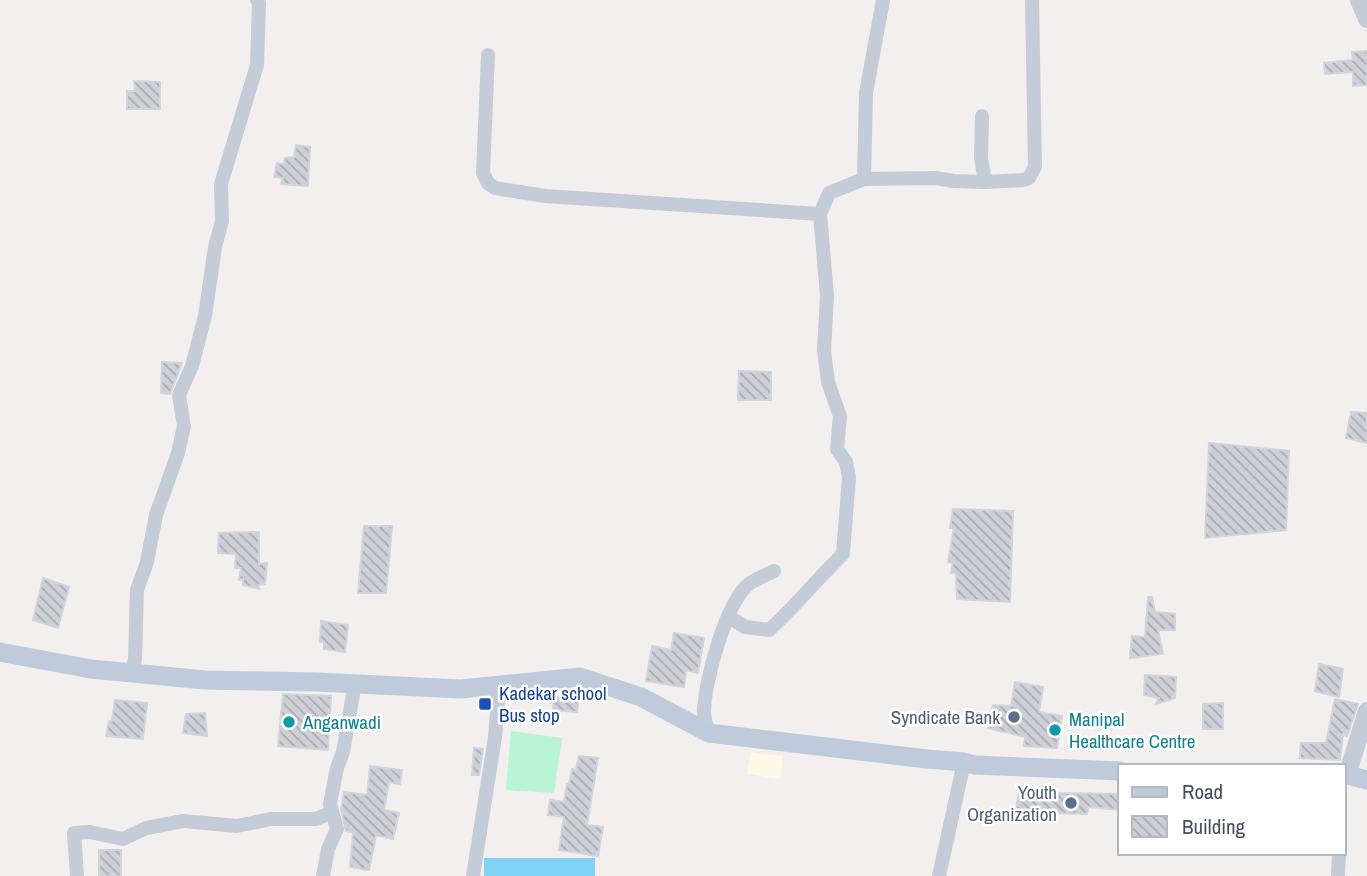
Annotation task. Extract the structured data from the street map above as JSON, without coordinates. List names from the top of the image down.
{
  "places": {
    "transit": ["Kadekar school Bus stop"],
    "other": [
      "Syndicate Bank",
      "Anganwadi",
      "Manipal Healthcare Centre",
      "Youth Organization"
    ]
  },
  "legend": ["Road", "Building"]
}
